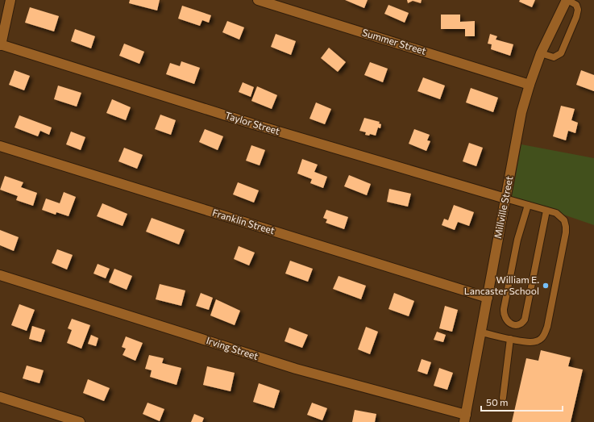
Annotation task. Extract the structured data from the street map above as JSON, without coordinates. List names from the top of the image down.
{
  "streets": {
    "street": [
      "Summer Street",
      "Taylor Street",
      "Millville Street",
      "Franklin Street",
      "Irving Street"
    ]
  },
  "crossings": [
    ["Summer Street", "Millville Street"],
    ["Taylor Street", "Millville Street"],
    ["Millville Street", "Franklin Street"],
    ["Millville Street", "Irving Street"]
  ],
  "places": ["William E. Lancaster School"],
  "scale_bar": "50 m"
}
